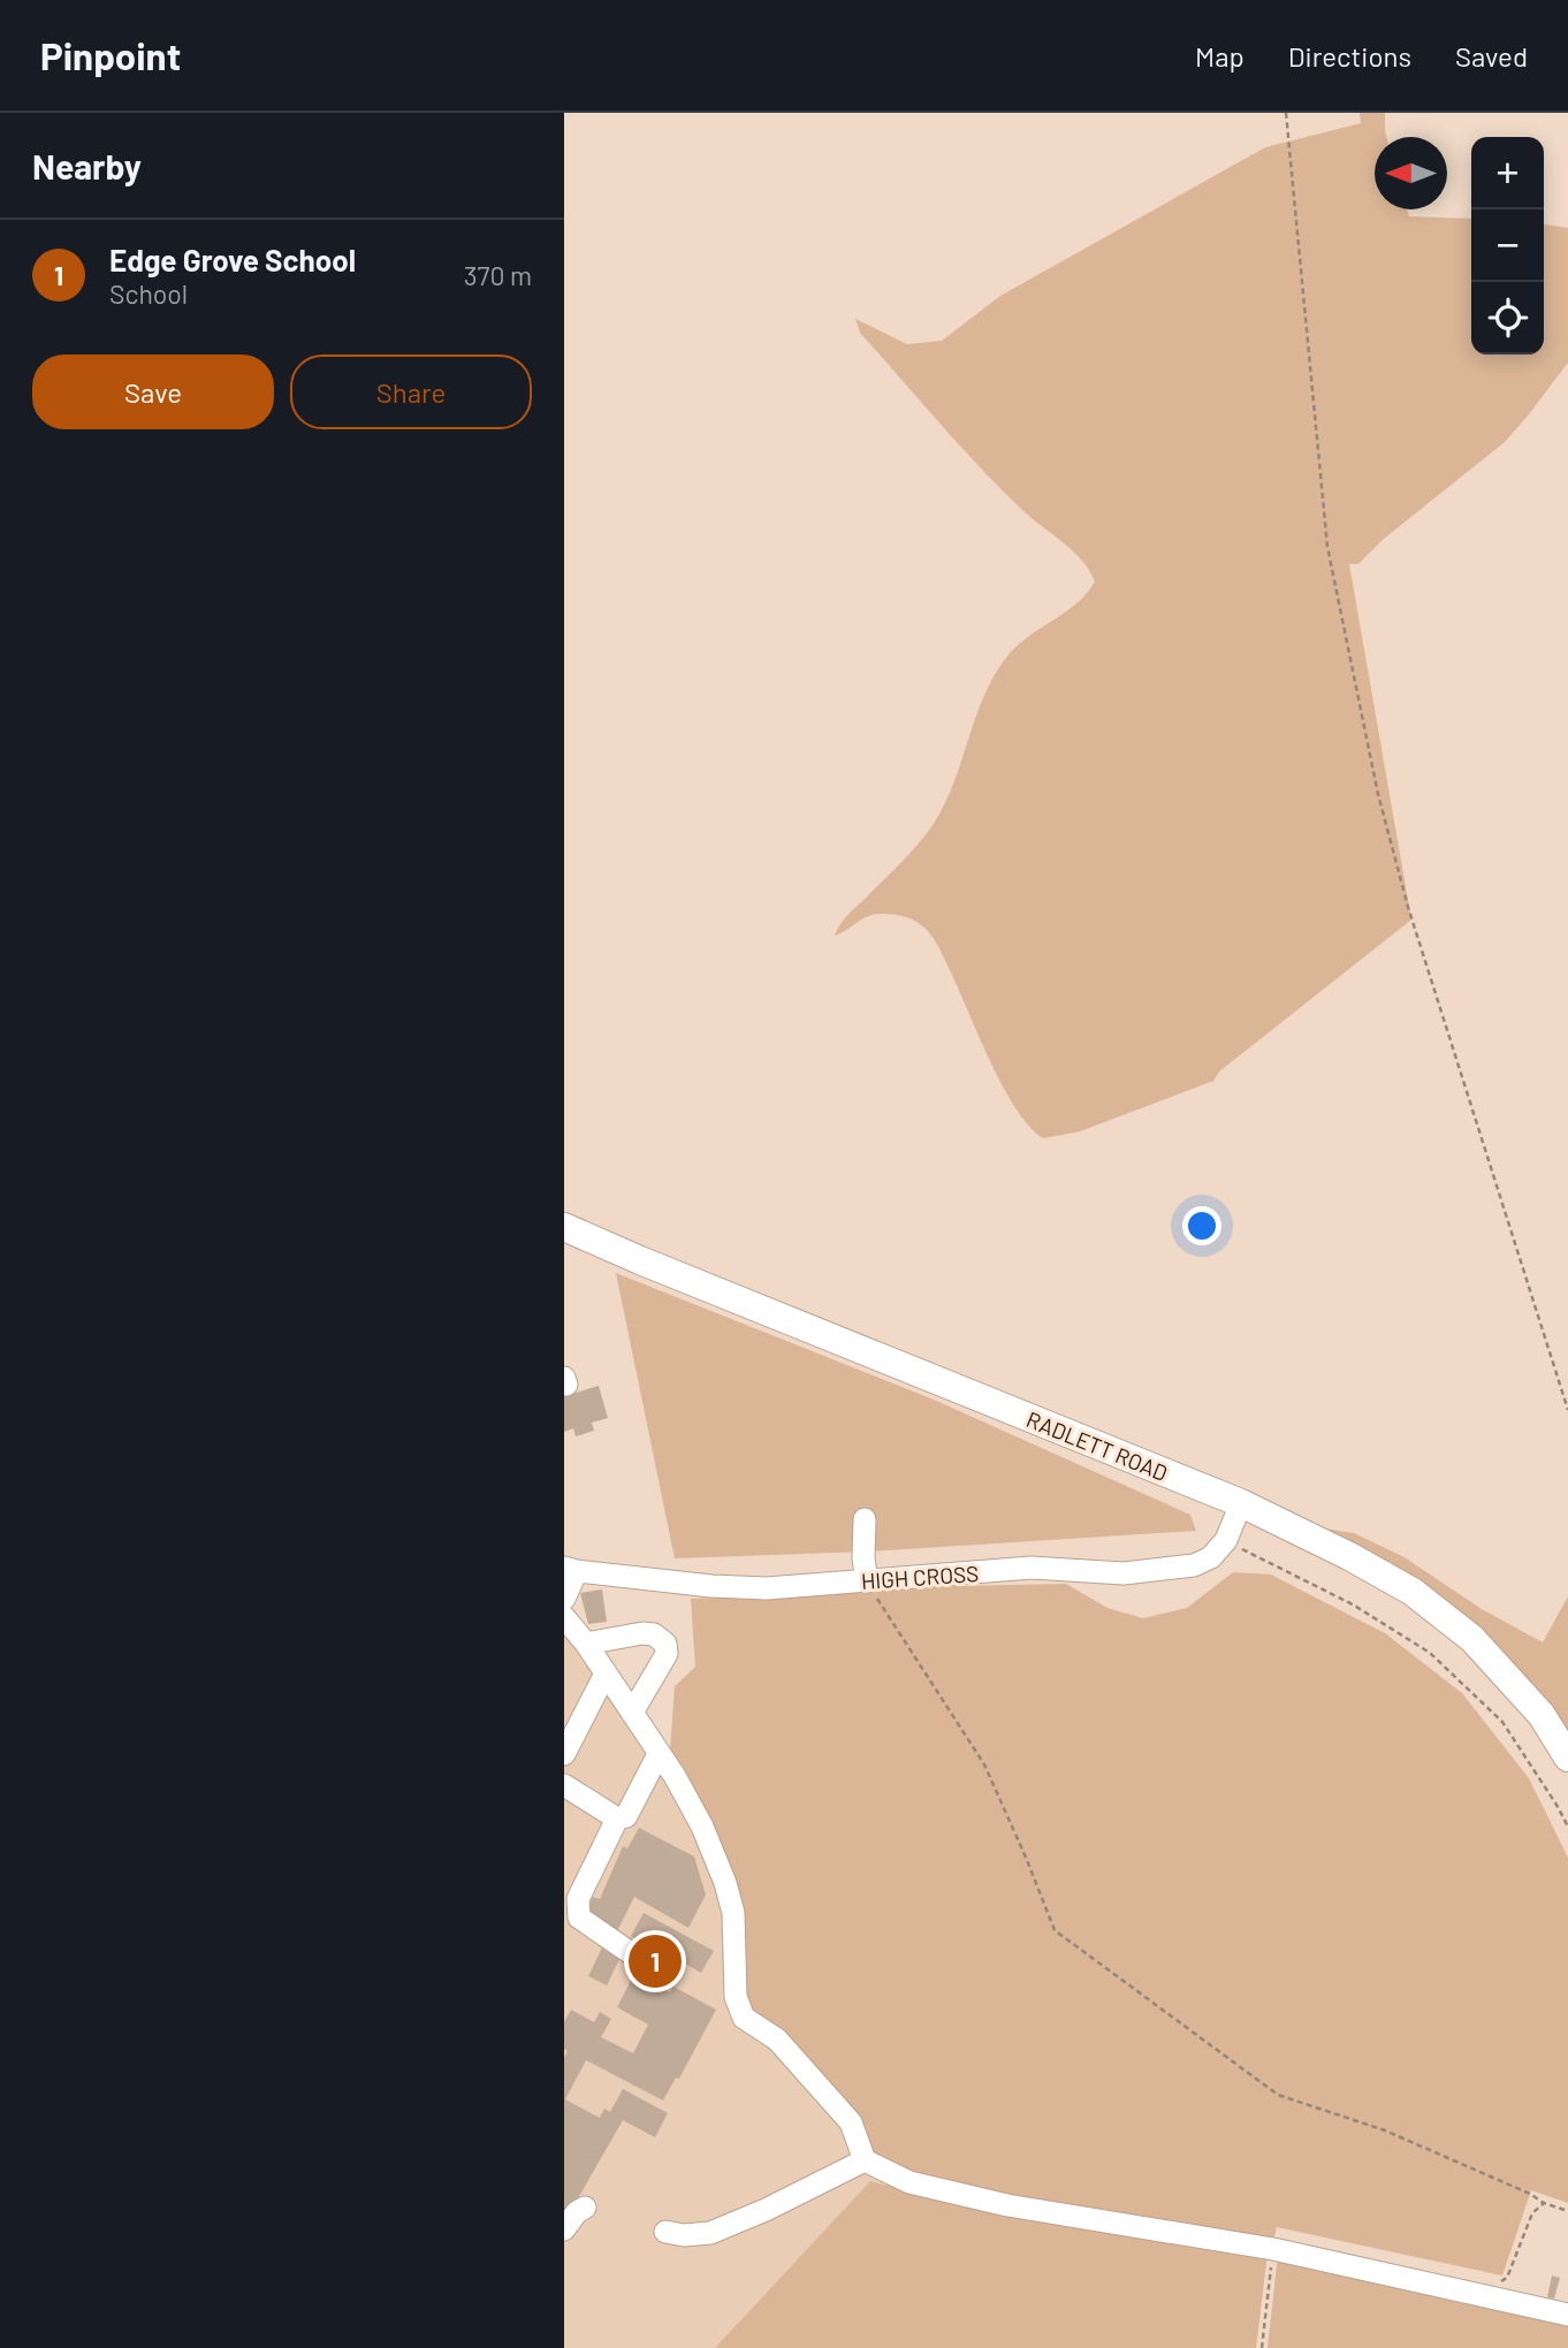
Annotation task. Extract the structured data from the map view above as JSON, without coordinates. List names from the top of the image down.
{
  "streets": {
    "main road": ["RADLETT ROAD"],
    "street": ["HIGH CROSS"]
  },
  "crossings": [
    ["RADLETT ROAD", "HIGH CROSS"]
  ],
  "north": "left",
  "page": {
    "header": "Pinpoint",
    "nav": ["Map", "Directions", "Saved"],
    "heading": "Nearby",
    "map_buttons": ["+", "−"],
    "list": [
      {
        "mark": "1",
        "name": "Edge Grove School",
        "note": "School",
        "value": "370 m"
      }
    ],
    "buttons": ["Save", "Share"],
    "pins": "1"
  }
}
